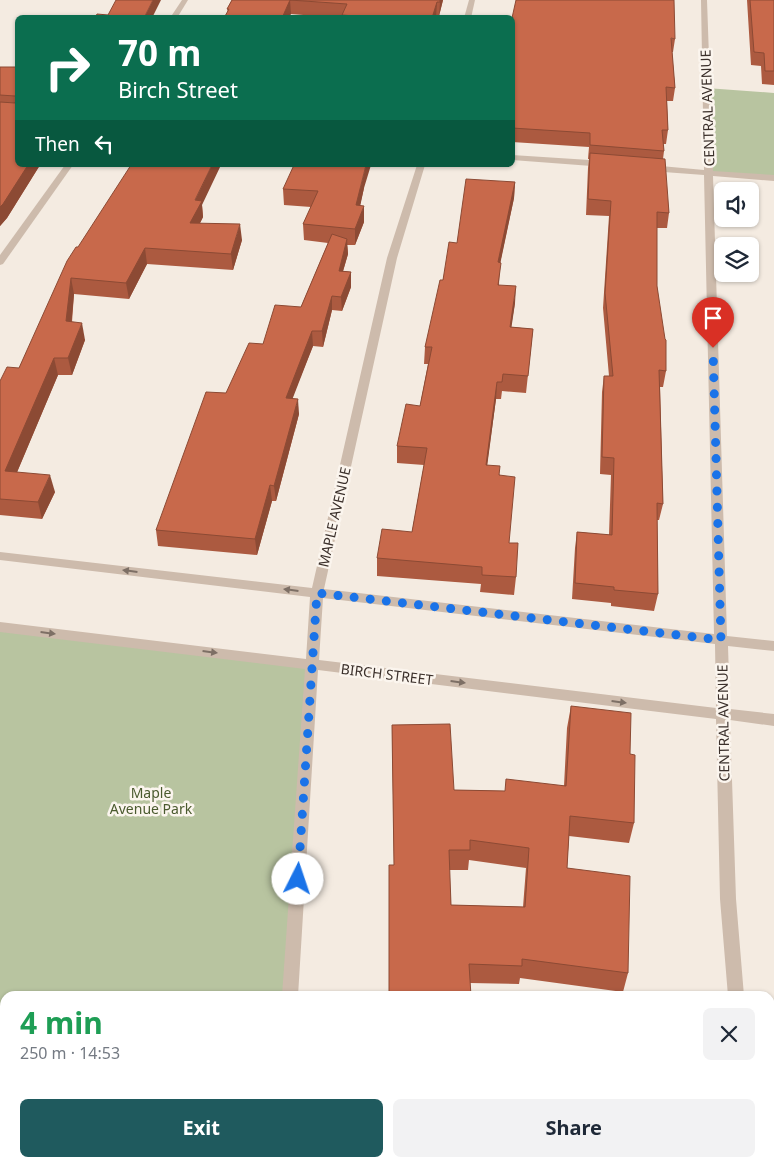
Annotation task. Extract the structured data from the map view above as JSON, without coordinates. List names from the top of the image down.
{
  "streets": {
    "street": ["CENTRAL AVENUE", "MAPLE AVENUE", "BIRCH STREET"]
  },
  "crossings": [
    ["CENTRAL AVENUE", "BIRCH STREET"],
    ["MAPLE AVENUE", "BIRCH STREET"]
  ],
  "parks": ["Maple Avenue Park"],
  "page": {
    "turn": ["70 m", "Birch Street"],
    "then": "Then",
    "heading": ["4 min", "250 m · 14:53"],
    "buttons": ["Exit", "Share"]
  }
}
